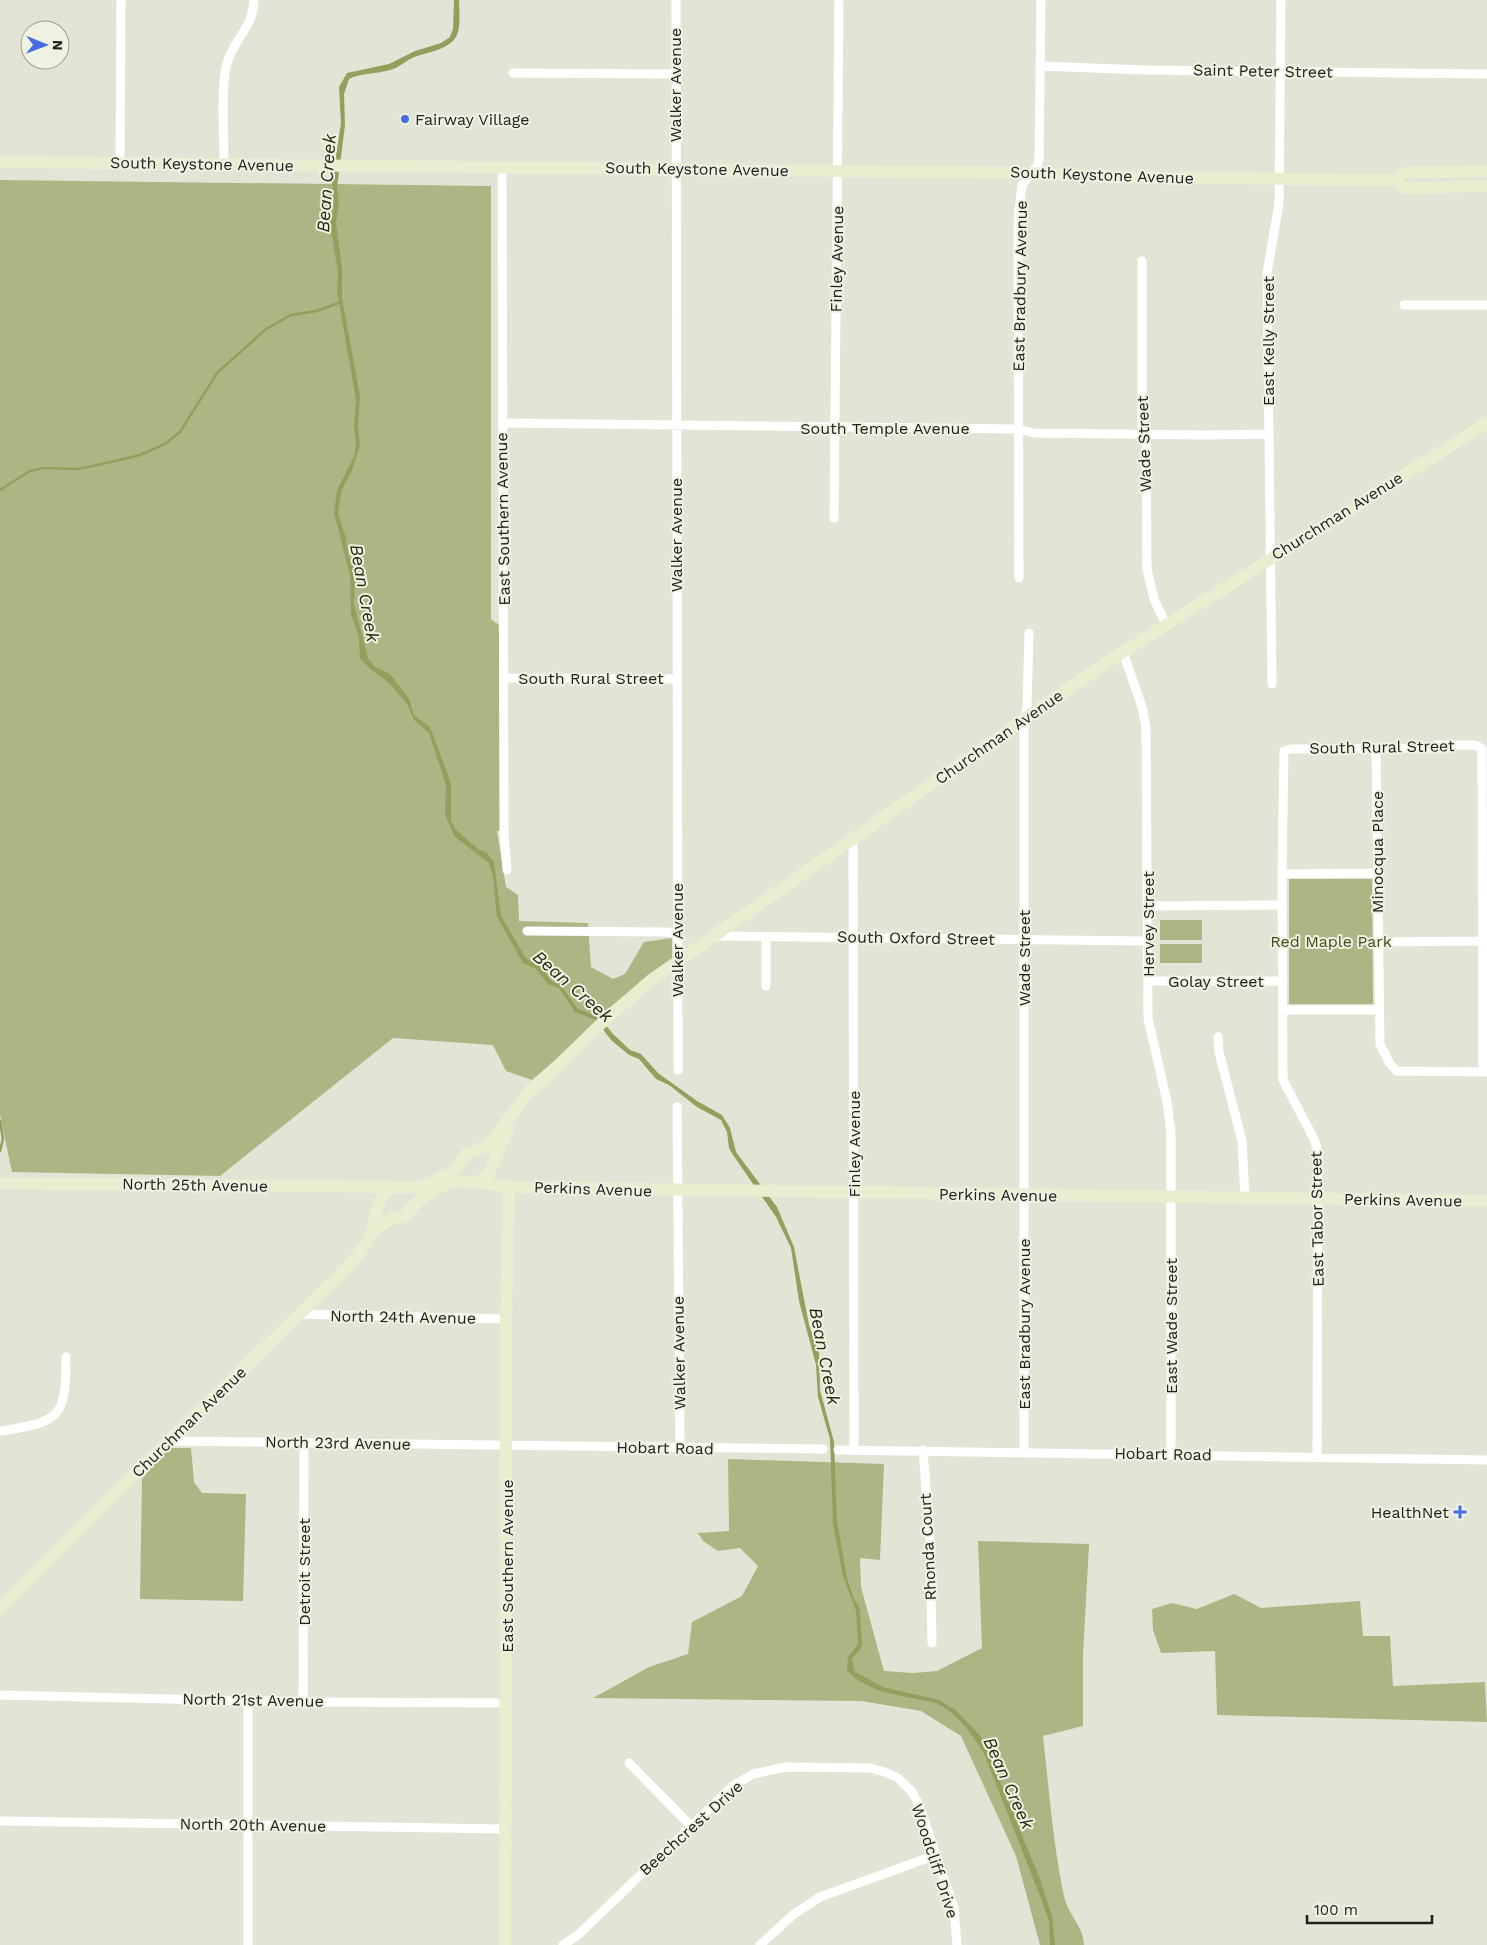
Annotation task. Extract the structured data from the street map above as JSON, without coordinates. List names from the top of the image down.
{
  "streets": {
    "main road": [
      "South Keystone Avenue",
      "Churchman Avenue",
      "East Southern Avenue",
      "North 25th Avenue",
      "Perkins Avenue"
    ],
    "street": [
      "Saint Peter Street",
      "Walker Avenue",
      "Finley Avenue",
      "East Bradbury Avenue",
      "East Kelly Street",
      "South Temple Avenue",
      "Wade Street",
      "South Rural Street",
      "Minocqua Place",
      "Hervey Street",
      "South Oxford Street",
      "Golay Street",
      "East Tabor Street",
      "North 24th Avenue",
      "East Wade Street",
      "North 23rd Avenue",
      "Hobart Road",
      "Rhonda Court",
      "Detroit Street",
      "North 21st Avenue",
      "North 20th Avenue",
      "Beechcrest Drive",
      "Woodcliff Drive"
    ]
  },
  "crossings": [
    ["Saint Peter Street", "East Bradbury Avenue"],
    ["Saint Peter Street", "East Kelly Street"],
    ["Walker Avenue", "South Keystone Avenue"],
    ["Walker Avenue", "South Temple Avenue"],
    ["Walker Avenue", "Churchman Avenue"],
    ["Walker Avenue", "South Rural Street"],
    ["Walker Avenue", "Perkins Avenue"],
    ["Walker Avenue", "Hobart Road"],
    ["South Keystone Avenue", "Finley Avenue"],
    ["South Keystone Avenue", "East Bradbury Avenue"],
    ["South Keystone Avenue", "East Kelly Street"],
    ["South Keystone Avenue", "East Southern Avenue"],
    ["Finley Avenue", "South Temple Avenue"],
    ["Finley Avenue", "Churchman Avenue"],
    ["Finley Avenue", "South Oxford Street"],
    ["Finley Avenue", "Perkins Avenue"],
    ["Finley Avenue", "Hobart Road"],
    ["East Bradbury Avenue", "South Temple Avenue"],
    ["East Bradbury Avenue", "Wade Street"],
    ["East Bradbury Avenue", "Perkins Avenue"],
    ["East Bradbury Avenue", "Hobart Road"],
    ["East Kelly Street", "South Temple Avenue"],
    ["East Kelly Street", "Churchman Avenue"],
    ["South Temple Avenue", "Wade Street"],
    ["South Temple Avenue", "East Southern Avenue"],
    ["Wade Street", "Churchman Avenue"],
    ["Wade Street", "South Oxford Street"],
    ["Wade Street", "Perkins Avenue"],
    ["Churchman Avenue", "Hervey Street"],
    ["Churchman Avenue", "South Oxford Street"],
    ["Churchman Avenue", "North 25th Avenue"],
    ["Churchman Avenue", "Perkins Avenue"],
    ["Churchman Avenue", "North 24th Avenue"],
    ["Churchman Avenue", "North 23rd Avenue"],
    ["East Southern Avenue", "South Rural Street"],
    ["East Southern Avenue", "Perkins Avenue"],
    ["East Southern Avenue", "North 24th Avenue"],
    ["East Southern Avenue", "North 23rd Avenue"],
    ["East Southern Avenue", "Hobart Road"],
    ["East Southern Avenue", "North 21st Avenue"],
    ["East Southern Avenue", "North 20th Avenue"],
    ["South Rural Street", "Minocqua Place"],
    ["South Rural Street", "East Tabor Street"],
    ["Hervey Street", "South Oxford Street"],
    ["Hervey Street", "Golay Street"],
    ["Hervey Street", "Perkins Avenue"],
    ["Hervey Street", "East Wade Street"],
    ["Golay Street", "East Tabor Street"],
    ["Perkins Avenue", "East Tabor Street"],
    ["Perkins Avenue", "East Wade Street"],
    ["East Tabor Street", "Hobart Road"],
    ["East Wade Street", "Hobart Road"],
    ["North 23rd Avenue", "Hobart Road"],
    ["North 23rd Avenue", "Detroit Street"],
    ["Hobart Road", "Rhonda Court"],
    ["Detroit Street", "North 21st Avenue"],
    ["Beechcrest Drive", "Woodcliff Drive"]
  ],
  "water": ["Bean Creek"],
  "parks": ["Red Maple Park"],
  "places": {
    "other": ["Fairway Village"],
    "health": ["HealthNet"]
  },
  "scale_bar": "100 m",
  "north": "right"
}
